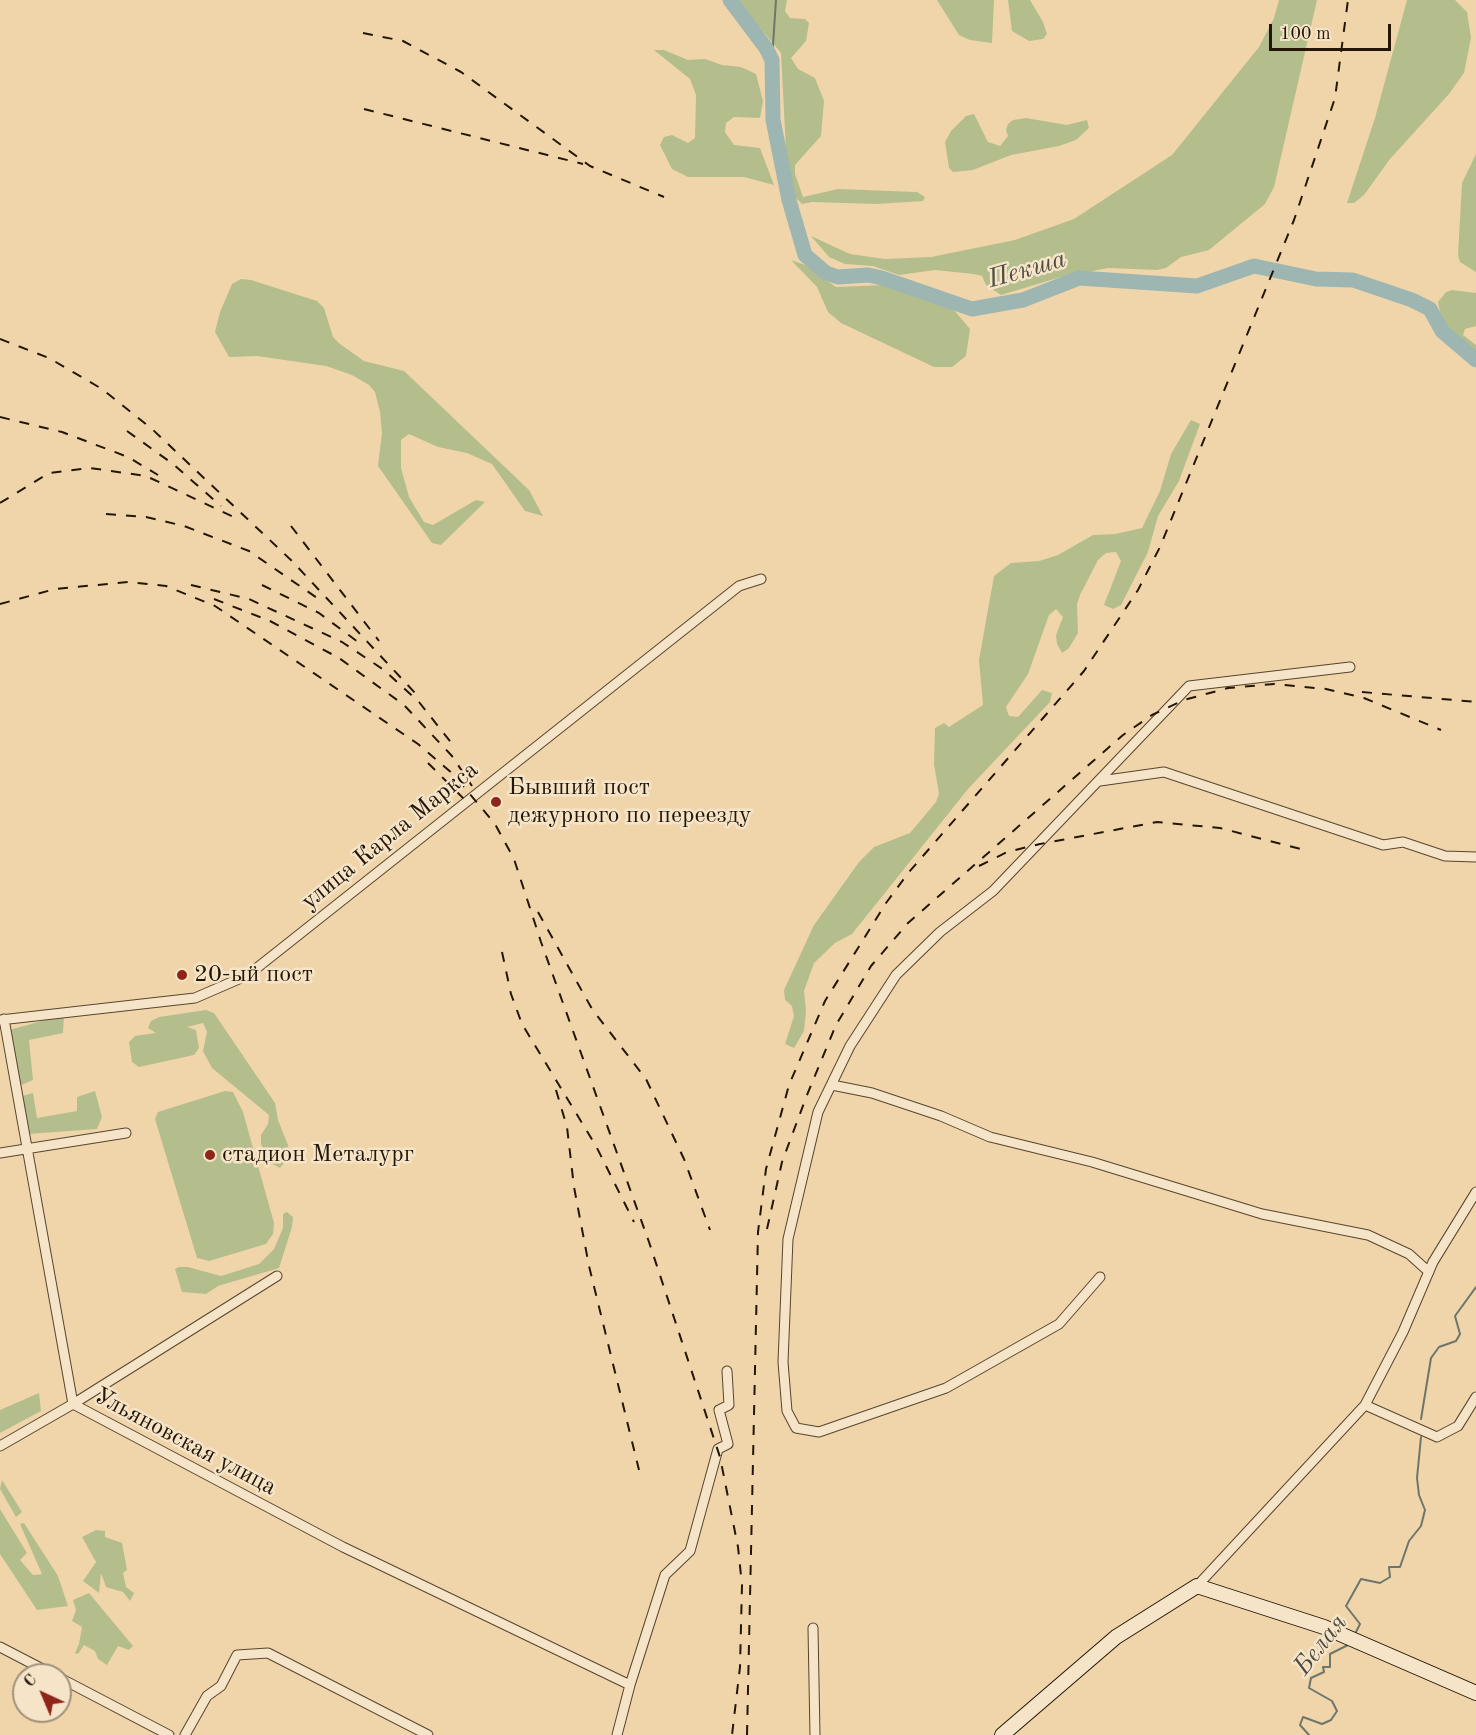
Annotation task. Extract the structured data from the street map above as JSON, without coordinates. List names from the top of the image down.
{
  "streets": {
    "street": ["улица Карла Маркса", "Ульяновская улица"]
  },
  "crossings": [
    ["улица Карла Маркса", "Ульяновская улица"]
  ],
  "water": ["Пекша", "Белая"],
  "places": ["Бывший пост дежурного по переезду", "20-ый пост", "стадион Металург"],
  "scale_bar": "100 m",
  "north": "top left"
}
